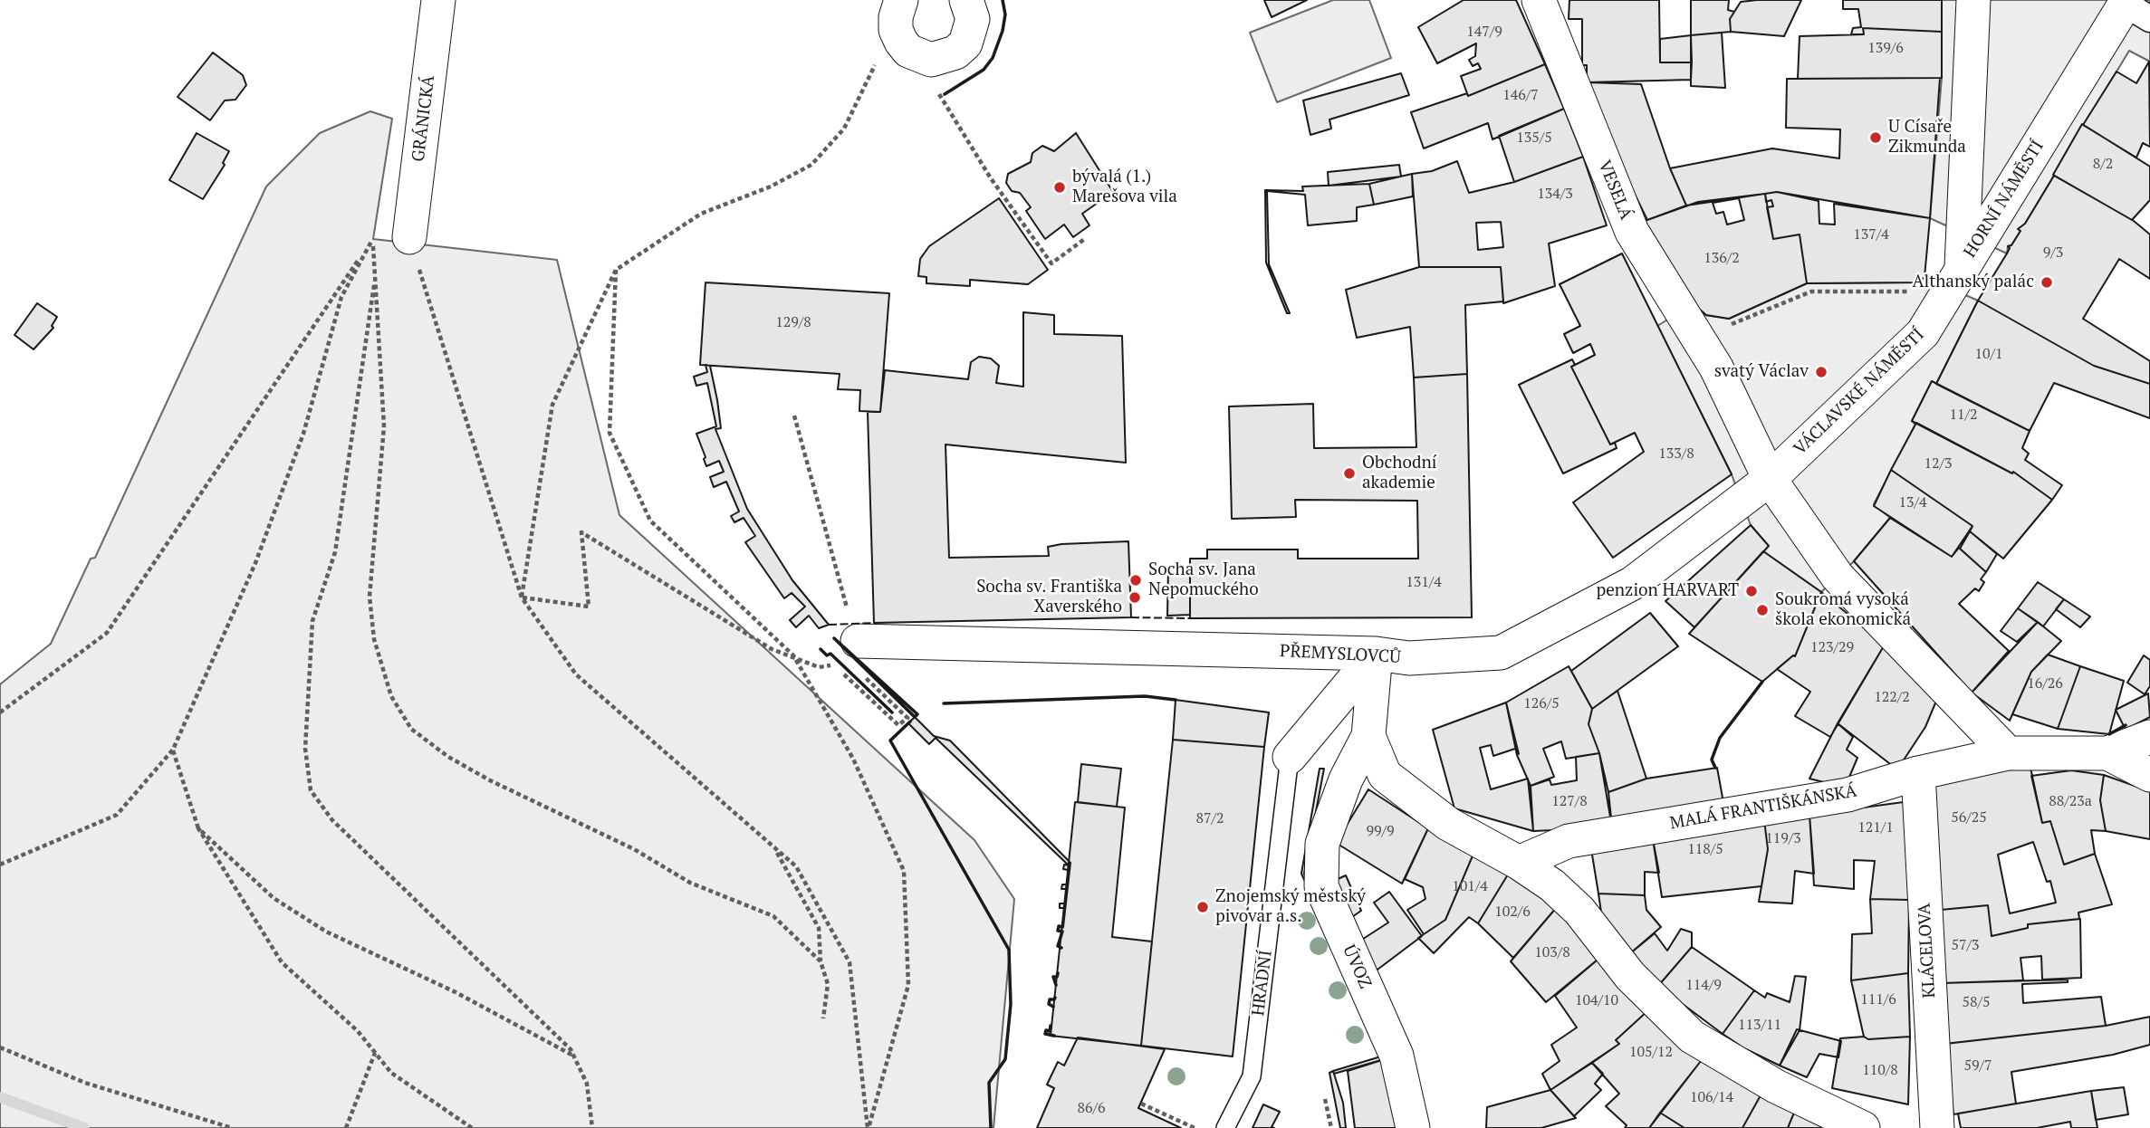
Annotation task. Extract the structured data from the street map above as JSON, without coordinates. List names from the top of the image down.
{
  "streets": {
    "street": [
      "GRÁNICKÁ",
      "VESELÁ",
      "HORNÍ NÁMĚSTÍ",
      "VÁCLAVSKÉ NÁMĚSTÍ",
      "PŘEMYSLOVCŮ",
      "MALÁ FRANTIŠKÁNSKÁ",
      "KLÁCELOVA",
      "ÚVOZ"
    ],
    "lane": ["HRADNÍ"]
  },
  "crossings": [
    ["VESELÁ", "VÁCLAVSKÉ NÁMĚSTÍ"],
    ["VESELÁ", "PŘEMYSLOVCŮ"],
    ["HORNÍ NÁMĚSTÍ", "VÁCLAVSKÉ NÁMĚSTÍ"],
    ["VÁCLAVSKÉ NÁMĚSTÍ", "PŘEMYSLOVCŮ"],
    ["MALÁ FRANTIŠKÁNSKÁ", "KLÁCELOVA"]
  ],
  "places": [
    "U Císaře Zikmunda",
    "bývalá (1.) Marešova vila",
    "Althanský palác",
    "svatý Václav",
    "Obchodní akademie",
    "Socha sv. Jana Nepomuckého",
    "penzion HARVART",
    "Socha sv. Františka Xaverského",
    "Soukromá vysoká škola ekonomická",
    "Znojemský městský pivovar a.s."
  ],
  "house_numbers": [
    "147/9",
    "139/6",
    "146/7",
    "135/5",
    "8/2",
    "134/3",
    "137/4",
    "9/3",
    "136/2",
    "129/8",
    "10/1",
    "11/2",
    "133/8",
    "12/3",
    "13/4",
    "131/4",
    "123/29",
    "16/26",
    "122/2",
    "126/5",
    "127/8",
    "88/23a",
    "56/25",
    "87/2",
    "121/1",
    "99/9",
    "119/3",
    "118/5",
    "101/4",
    "102/6",
    "57/3",
    "103/8",
    "114/9",
    "111/6",
    "104/10",
    "58/5",
    "113/11",
    "105/12",
    "59/7",
    "110/8",
    "106/14",
    "86/6"
  ]
}
